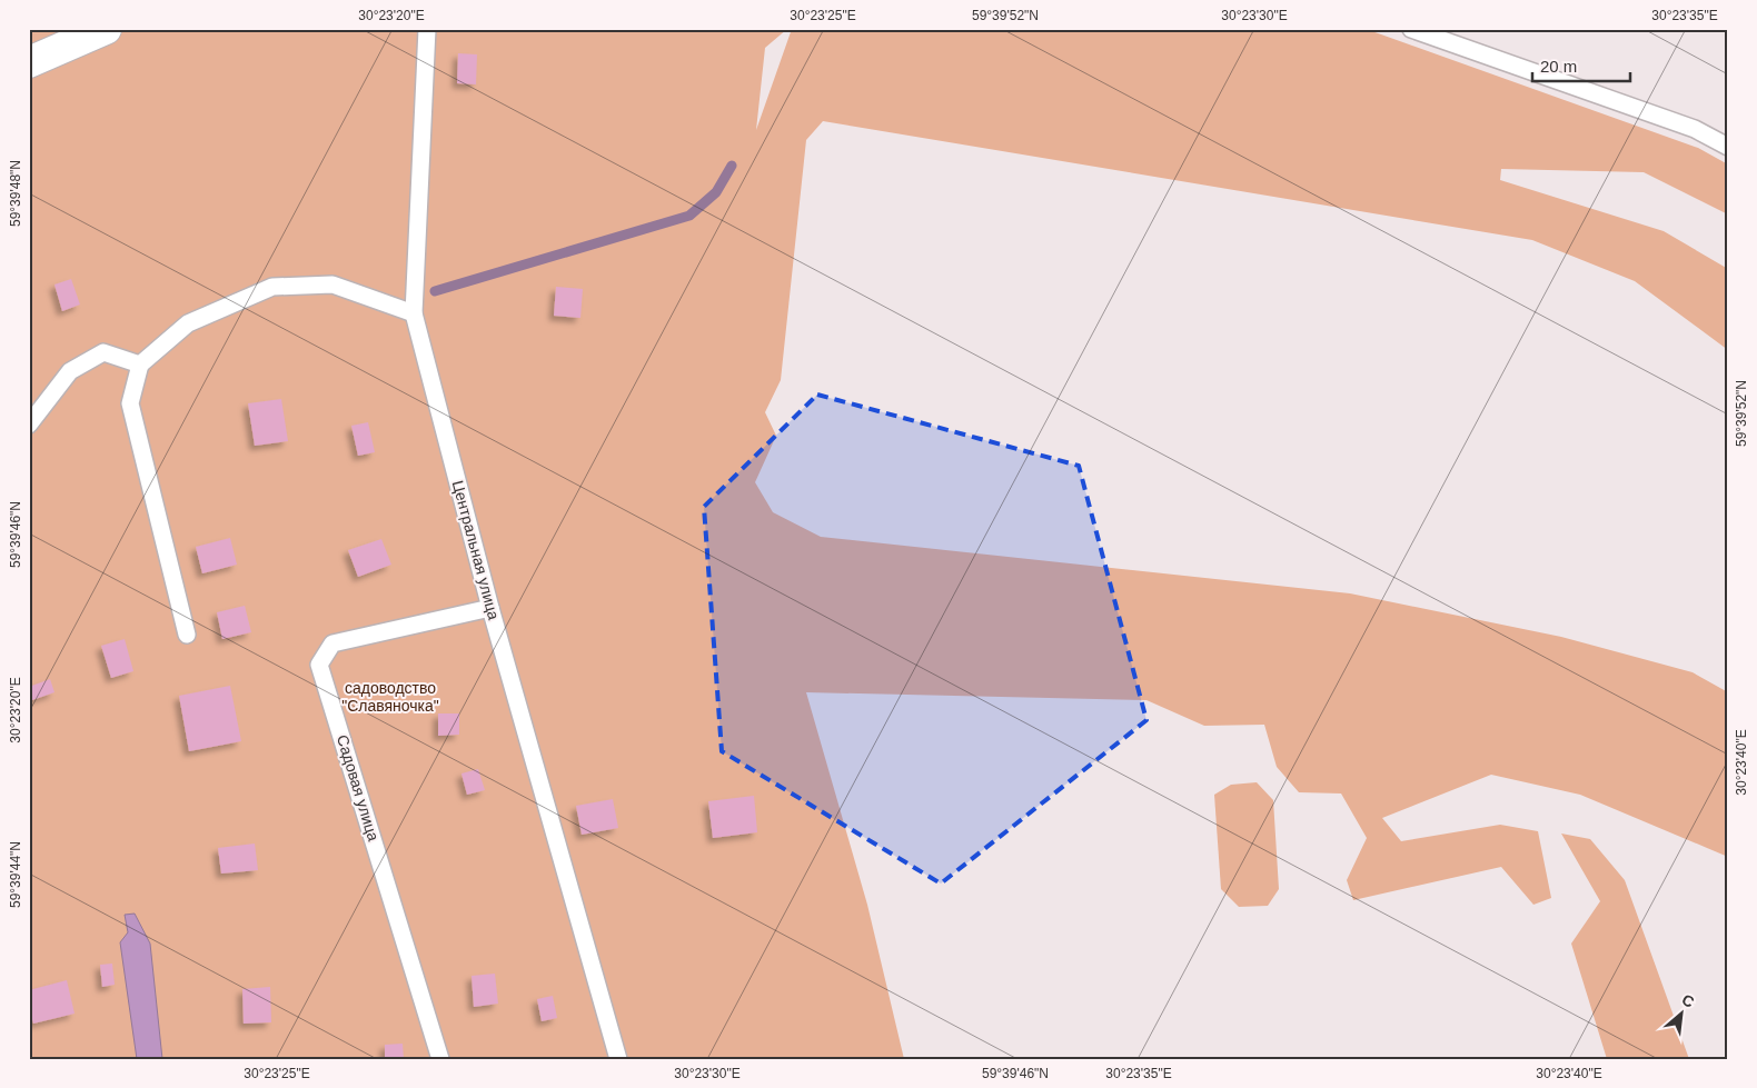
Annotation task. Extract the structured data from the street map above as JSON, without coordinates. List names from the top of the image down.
{
  "streets": {
    "lane": ["Центральная улица", "Садовая улица"]
  },
  "crossings": [
    ["Центральная улица", "Садовая улица"]
  ],
  "parks": ["садоводство \"Славяночка\""],
  "scale_bar": "20 m",
  "north": "top right",
  "coordinates": [
    "30°23'20\"E",
    "30°23'25\"E",
    "59°39'52\"N",
    "30°23'30\"E",
    "30°23'35\"E",
    "59°39'48\"N",
    "59°39'46\"N",
    "30°23'40\"E",
    "59°39'44\"N"
  ]
}
